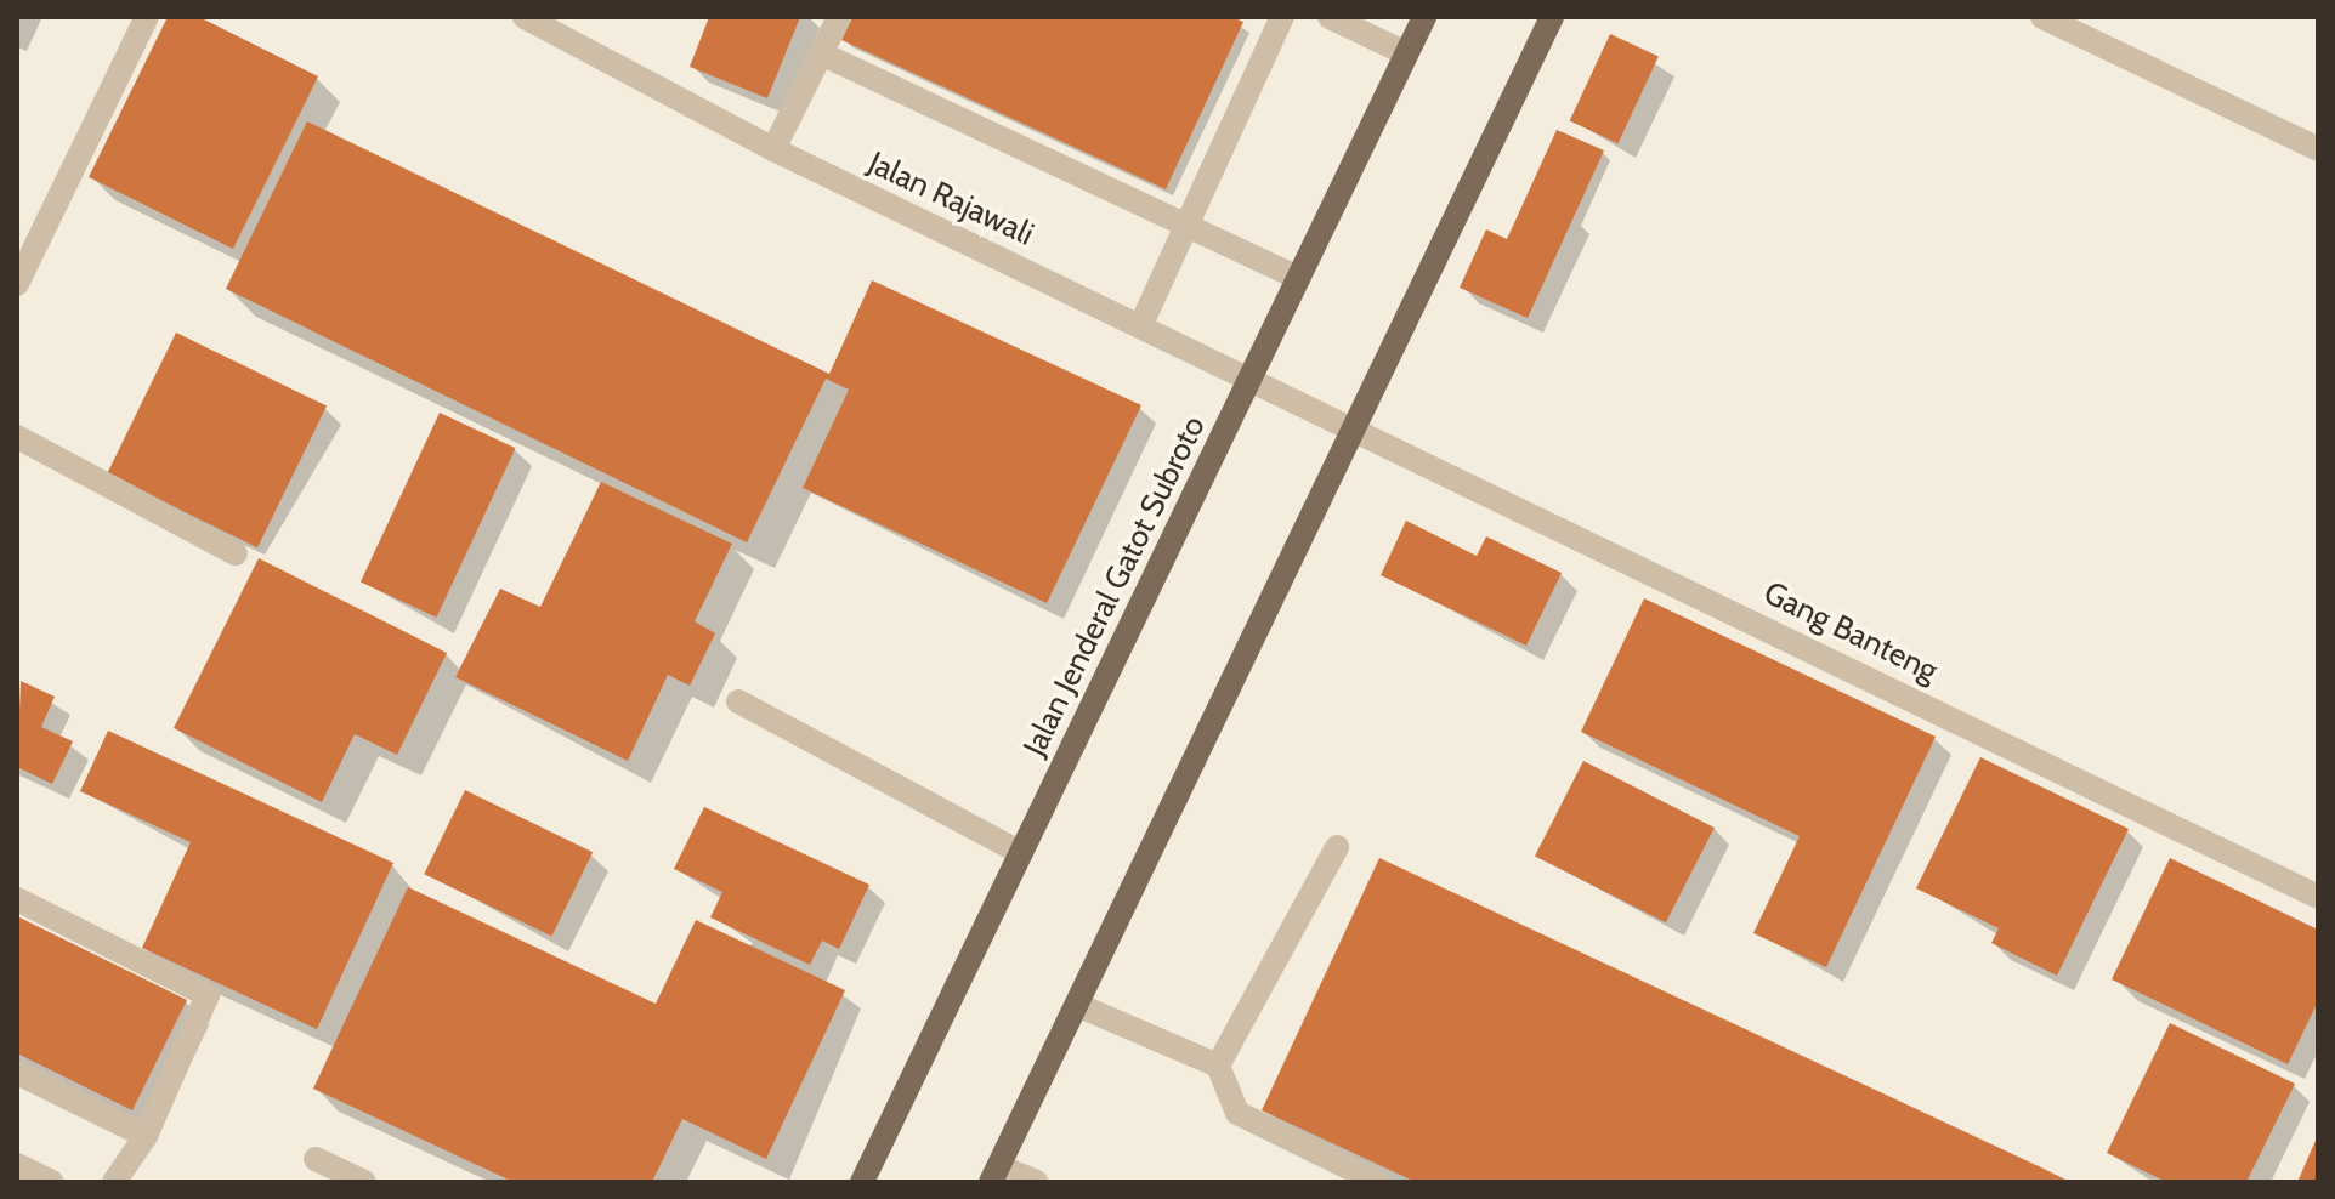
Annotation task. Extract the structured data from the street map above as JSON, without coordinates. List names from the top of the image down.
{
  "streets": {
    "main road": ["Jalan Jenderal Gatot Subroto"],
    "street": ["Jalan Rajawali", "Gang Banteng"]
  },
  "crossings": [
    ["Jalan Rajawali", "Jalan Jenderal Gatot Subroto"],
    ["Jalan Rajawali", "Gang Banteng"]
  ]
}
